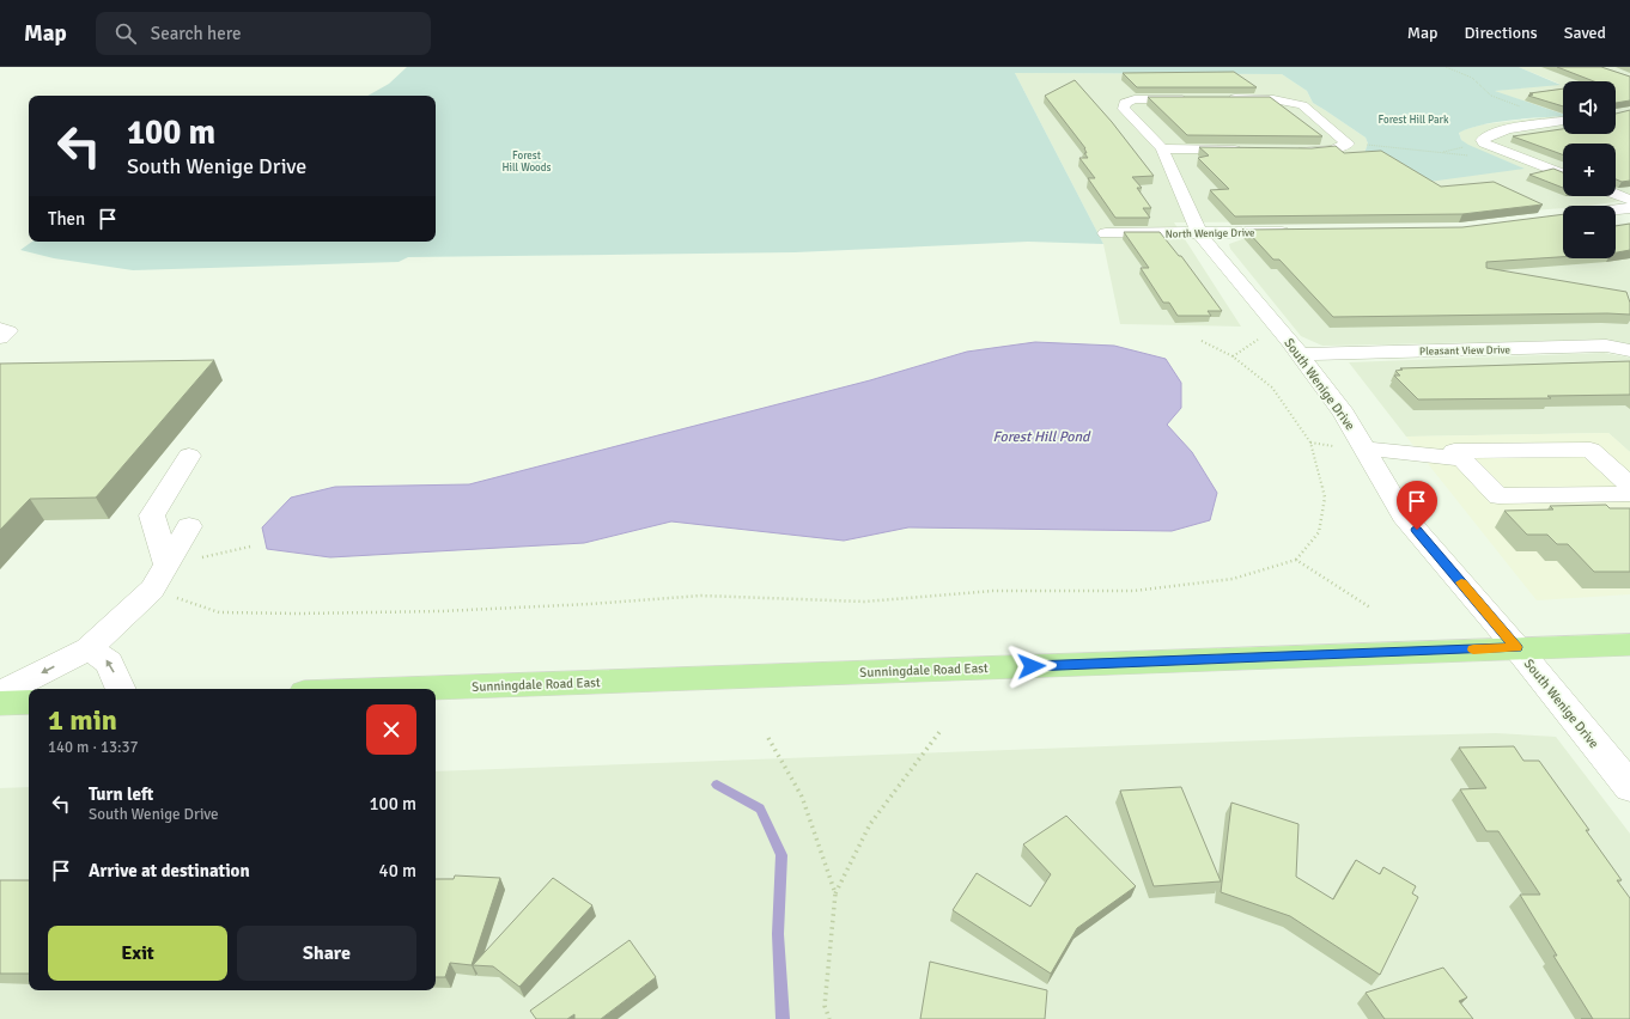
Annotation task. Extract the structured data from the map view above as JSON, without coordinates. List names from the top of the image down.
{
  "streets": {
    "main road": ["Sunningdale Road East"],
    "street": ["North Wenige Drive", "Pleasant View Drive", "South Wenige Drive"]
  },
  "crossings": [
    ["North Wenige Drive", "South Wenige Drive"],
    ["Pleasant View Drive", "South Wenige Drive"],
    ["South Wenige Drive", "Sunningdale Road East"]
  ],
  "water": ["Forest Hill Pond"],
  "parks": ["Forest Hill Park", "Forest Hill Woods"],
  "page": {
    "header": "Map",
    "search": "Search here",
    "nav": ["Map", "Directions", "Saved"],
    "map_buttons": ["+", "−"],
    "turn": ["100 m", "South Wenige Drive"],
    "then": "Then",
    "heading": ["1 min", "140 m · 13:37"],
    "list": [
      {
        "name": "Turn left",
        "note": "South Wenige Drive",
        "value": "100 m"
      },
      {
        "name": "Arrive at destination",
        "value": "40 m"
      }
    ],
    "buttons": ["Exit", "Share"]
  }
}
